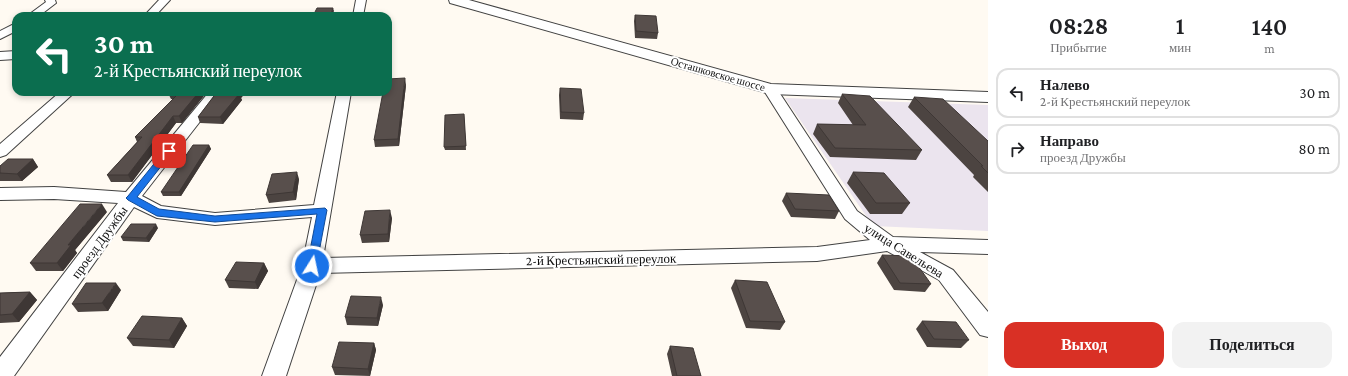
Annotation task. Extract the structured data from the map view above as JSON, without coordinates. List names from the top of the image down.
{
  "streets": {
    "street": [
      "Осташковское шоссе",
      "проезд Дружбы",
      "улица Савельева",
      "2-й Крестьянский переулок"
    ]
  },
  "crossings": [
    ["Осташковское шоссе", "улица Савельева"],
    ["улица Савельева", "2-й Крестьянский переулок"]
  ],
  "page": {
    "eta": [
      "08:28",
      "Прибытие",
      "1",
      "мин",
      "140",
      "m"
    ],
    "turn": ["30 m", "2-й Крестьянский переулок"],
    "list": [
      {
        "name": "Налево",
        "note": "2-й Крестьянский переулок",
        "value": "30 m"
      },
      {
        "name": "Направо",
        "note": "проезд Дружбы",
        "value": "80 m"
      }
    ],
    "buttons": ["Выход", "Поделиться"]
  }
}
